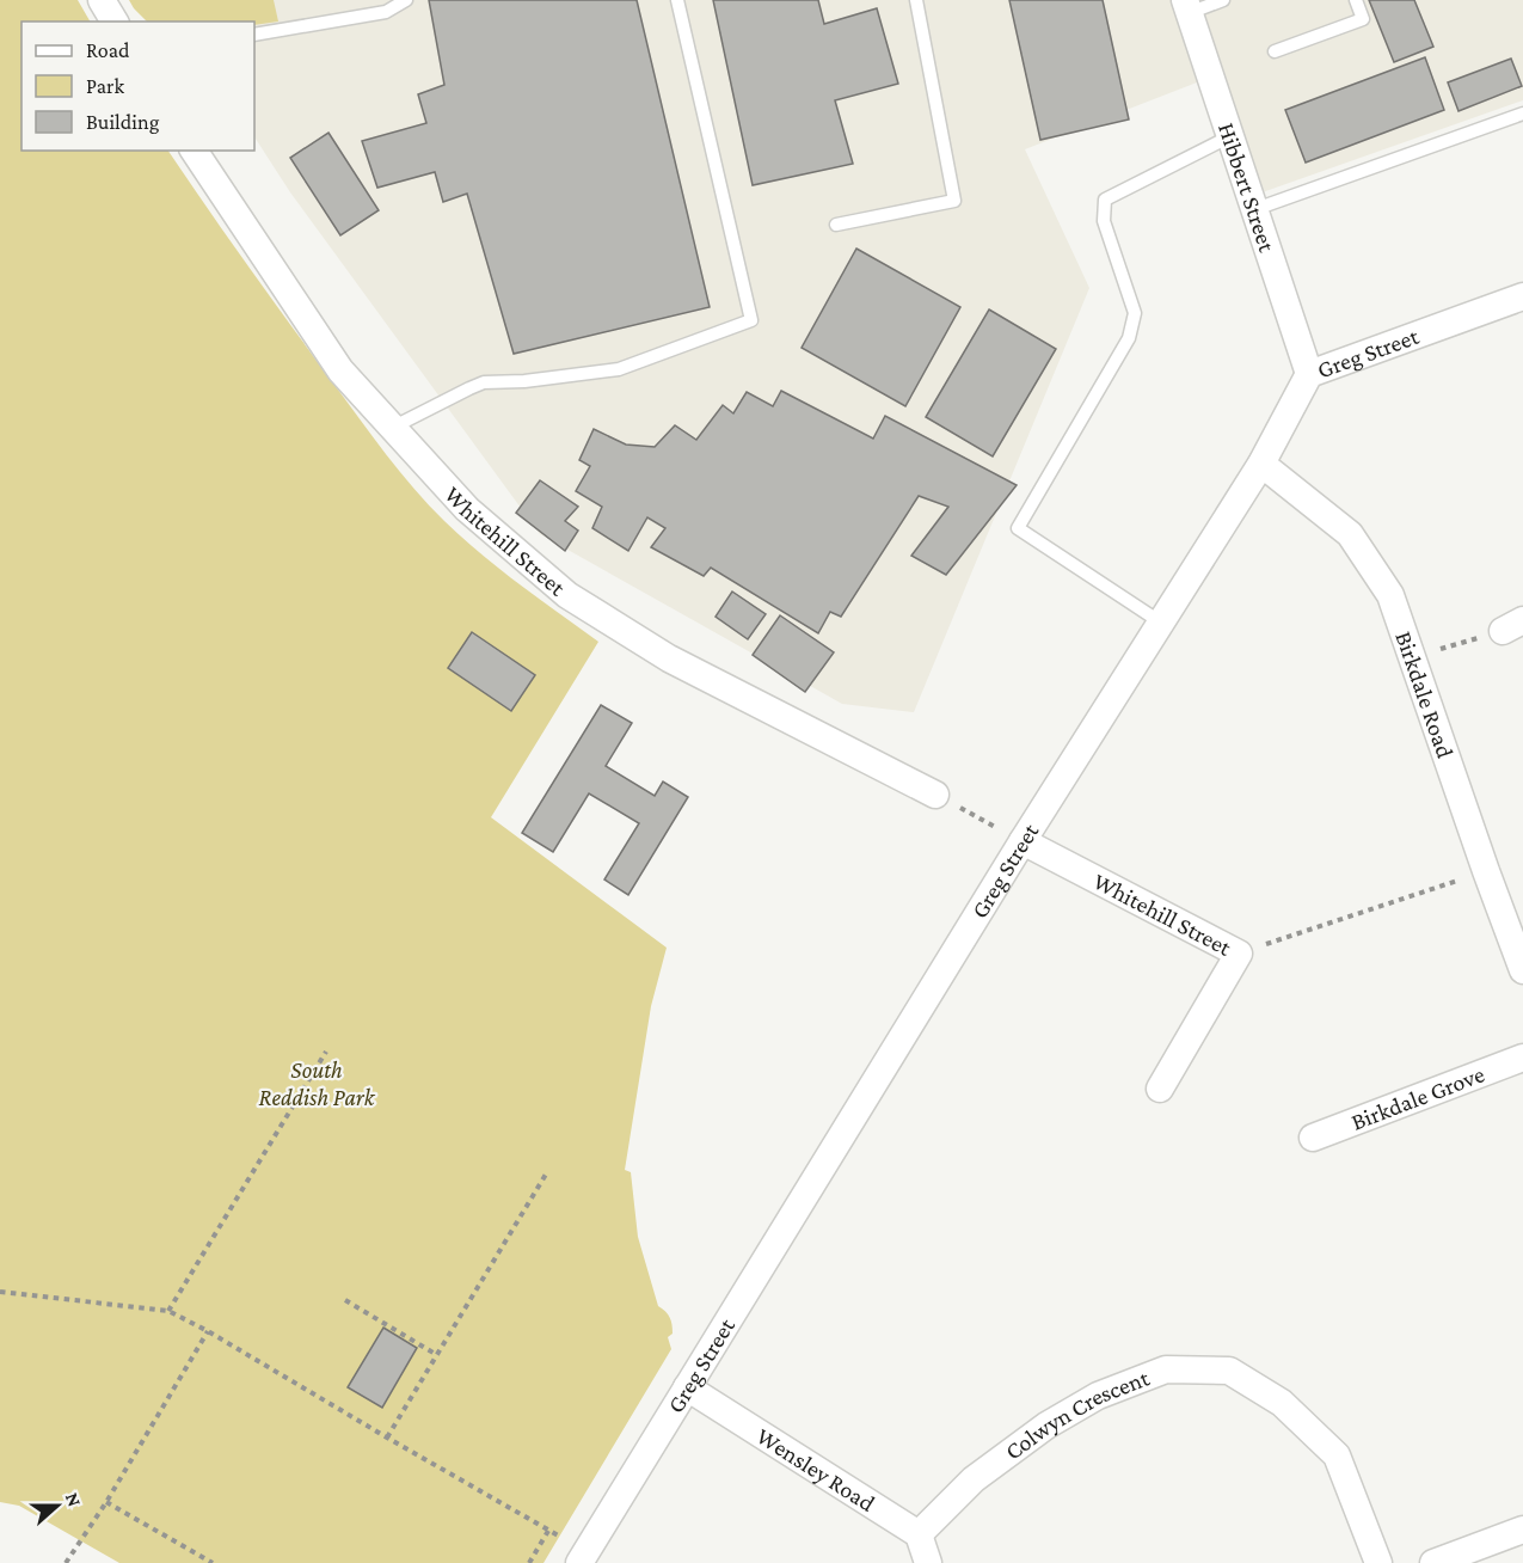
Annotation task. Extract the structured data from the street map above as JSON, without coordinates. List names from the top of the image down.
{
  "streets": {
    "street": [
      "Hibbert Street",
      "Greg Street",
      "Whitehill Street",
      "Birkdale Road",
      "Birkdale Grove",
      "Colwyn Crescent",
      "Wensley Road"
    ]
  },
  "crossings": [
    ["Hibbert Street", "Greg Street"],
    ["Greg Street", "Whitehill Street"],
    ["Greg Street", "Birkdale Road"],
    ["Greg Street", "Wensley Road"],
    ["Colwyn Crescent", "Wensley Road"]
  ],
  "parks": ["South Reddish Park"],
  "legend": ["Road", "Park", "Building"],
  "north": "right"
}
